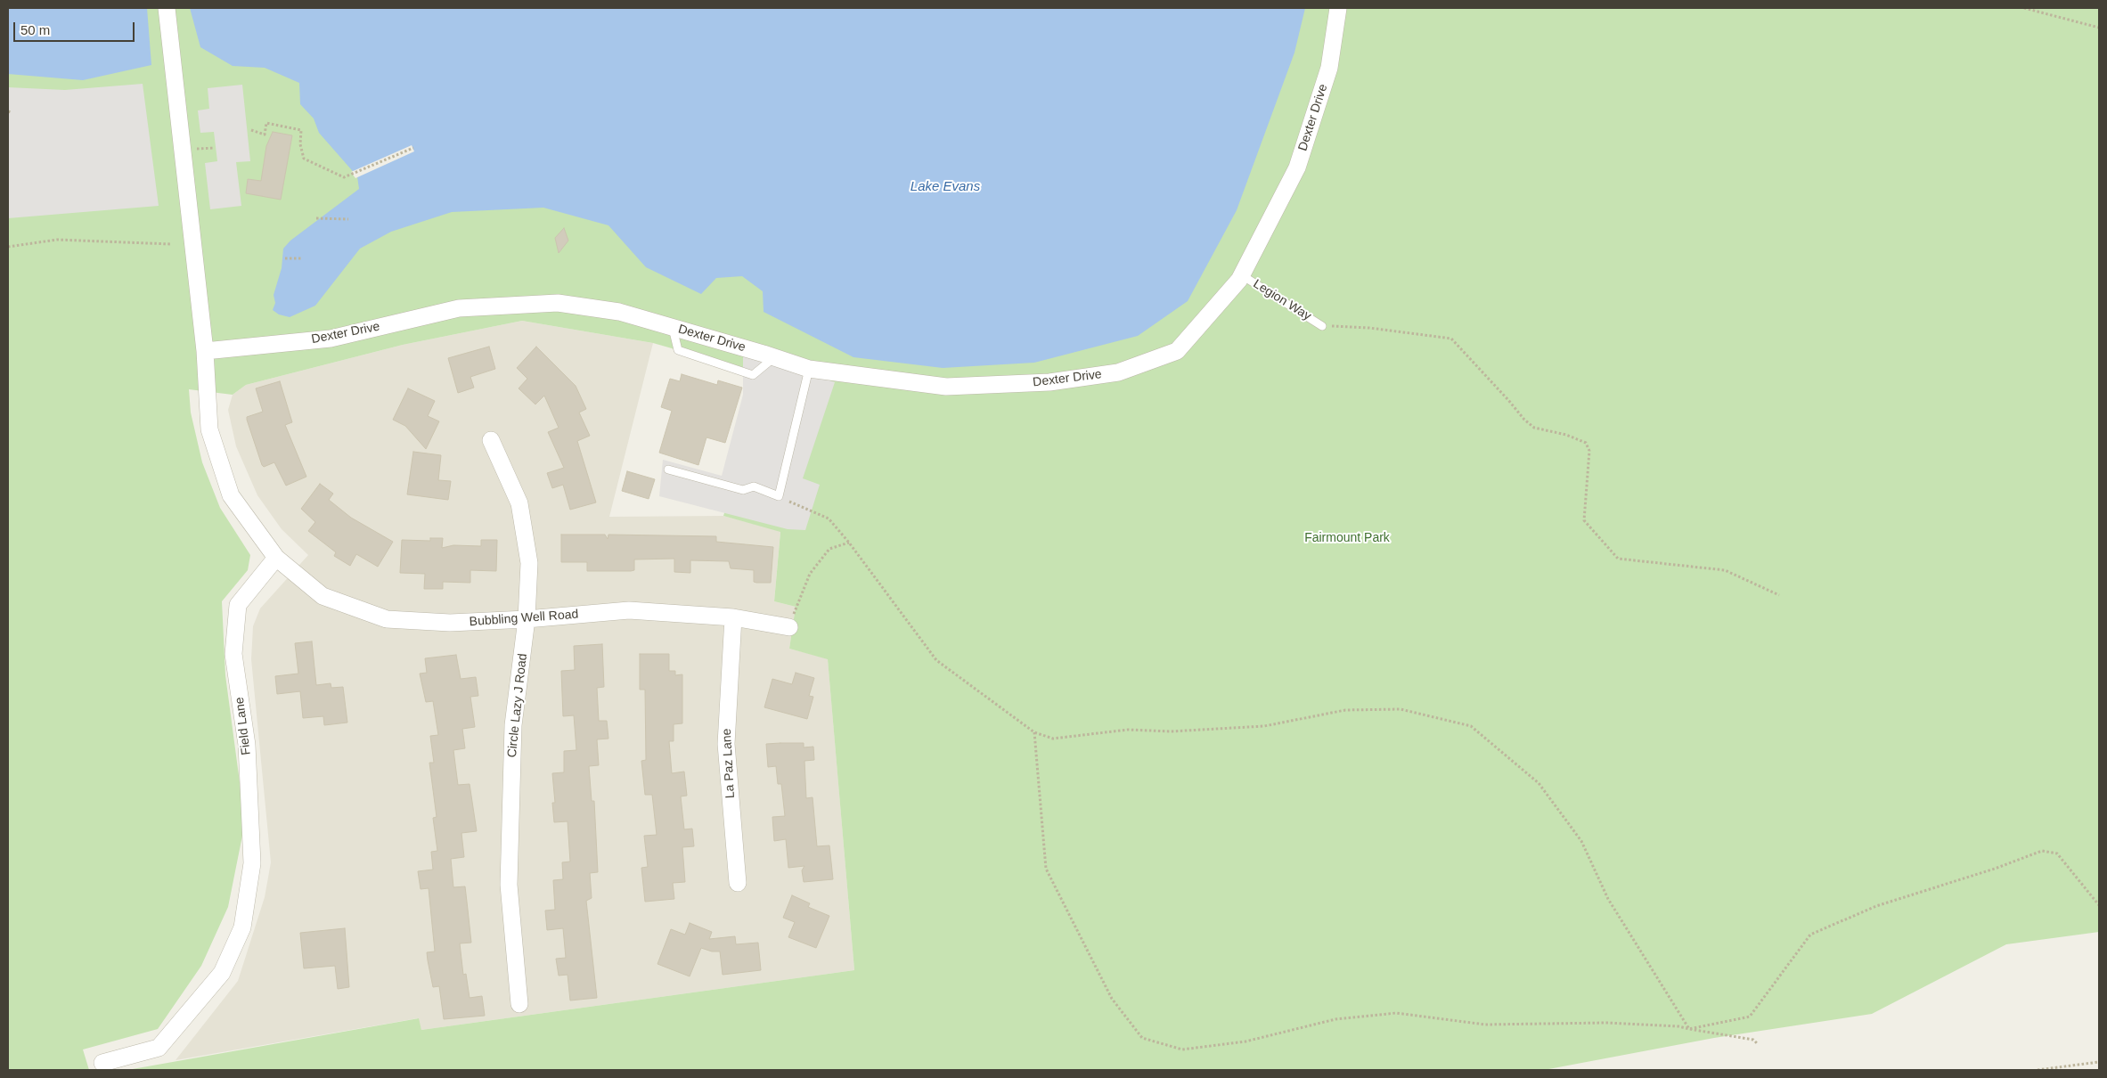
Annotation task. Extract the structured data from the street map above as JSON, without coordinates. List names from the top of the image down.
{
  "streets": {
    "street": [
      "Dexter Drive",
      "Bubbling Well Road",
      "Circle Lazy J Road",
      "Field Lane",
      "La Paz Lane"
    ],
    "lane": ["Legion Way"]
  },
  "crossings": [
    ["Dexter Drive", "Legion Way"],
    ["Bubbling Well Road", "Circle Lazy J Road"],
    ["Bubbling Well Road", "Field Lane"],
    ["Bubbling Well Road", "La Paz Lane"]
  ],
  "water": ["Lake Evans"],
  "parks": ["Fairmount Park"],
  "scale_bar": "50 m"
}
